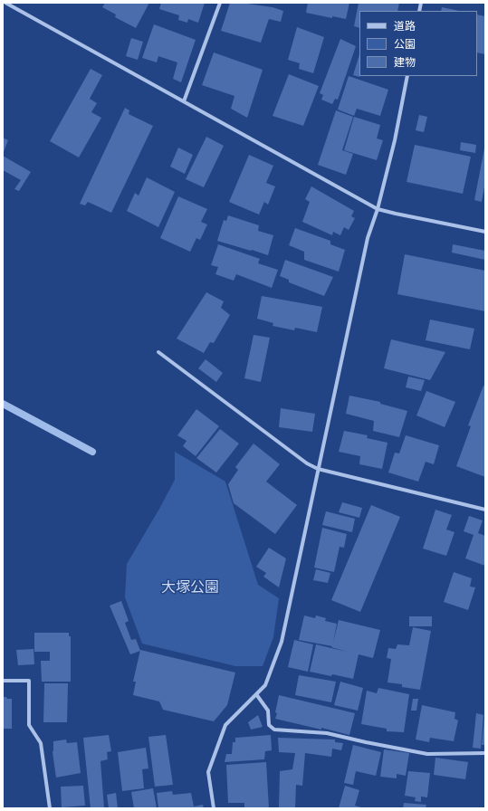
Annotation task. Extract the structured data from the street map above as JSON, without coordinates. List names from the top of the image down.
{
  "parks": ["大塚公園"],
  "legend": ["道路", "公園", "建物"]
}
